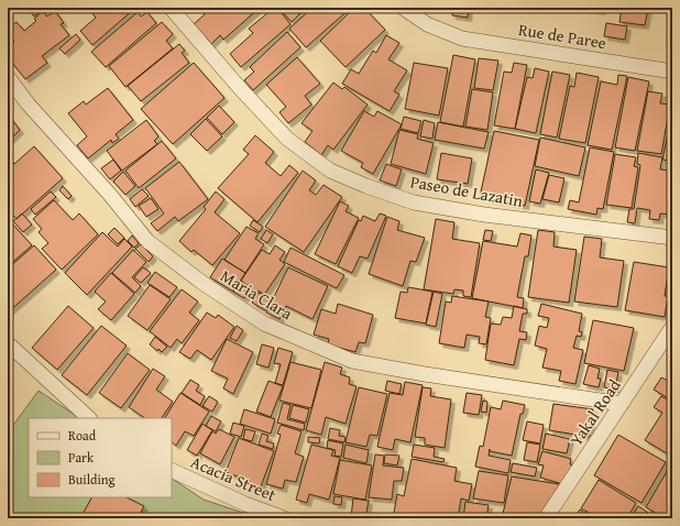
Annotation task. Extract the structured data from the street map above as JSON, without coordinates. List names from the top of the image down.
{
  "streets": {
    "street": [
      "Rue de Paree",
      "Paseo de Lazatin",
      "Maria Clara",
      "Yakal Road",
      "Acacia Street"
    ]
  },
  "crossings": [
    ["Maria Clara", "Yakal Road"]
  ],
  "legend": ["Road", "Park", "Building"]
}
